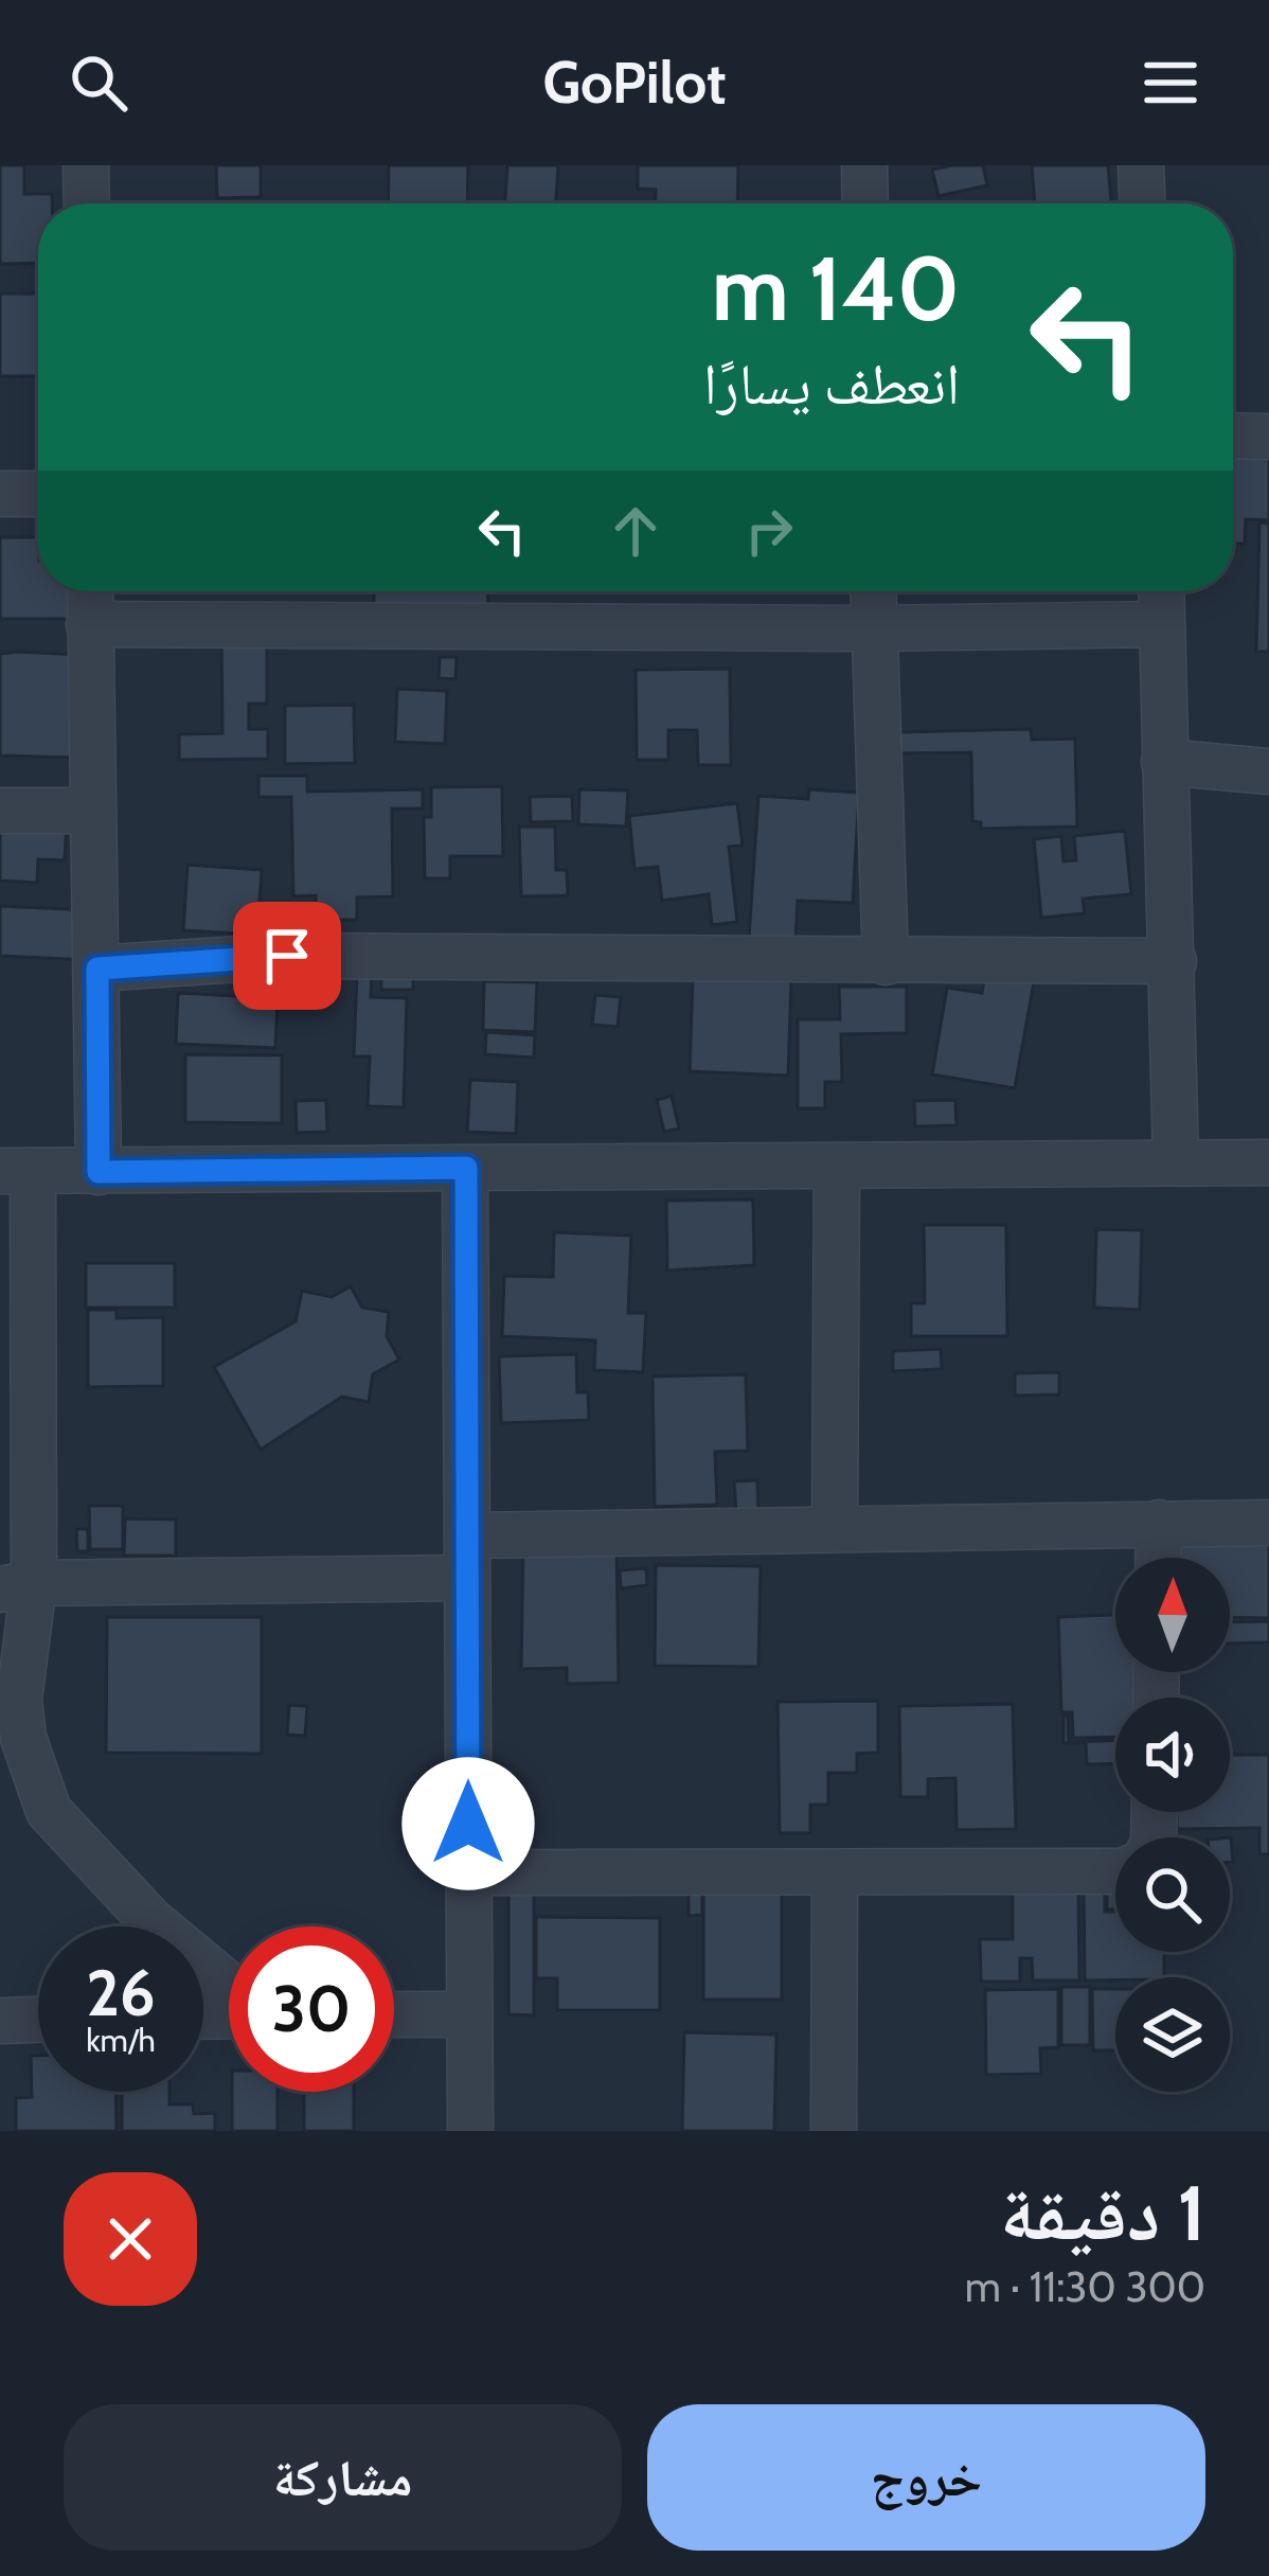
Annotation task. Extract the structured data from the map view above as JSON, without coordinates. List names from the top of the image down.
{
  "north": "top",
  "page": {
    "header": "GoPilot",
    "turn": ["140 m", "انعطف يسارًا"],
    "speed": "26 km/h",
    "limit": "30",
    "heading": ["1 دقيقة", "300 m · 11:30"],
    "buttons": ["خروج", "مشاركة"]
  }
}
